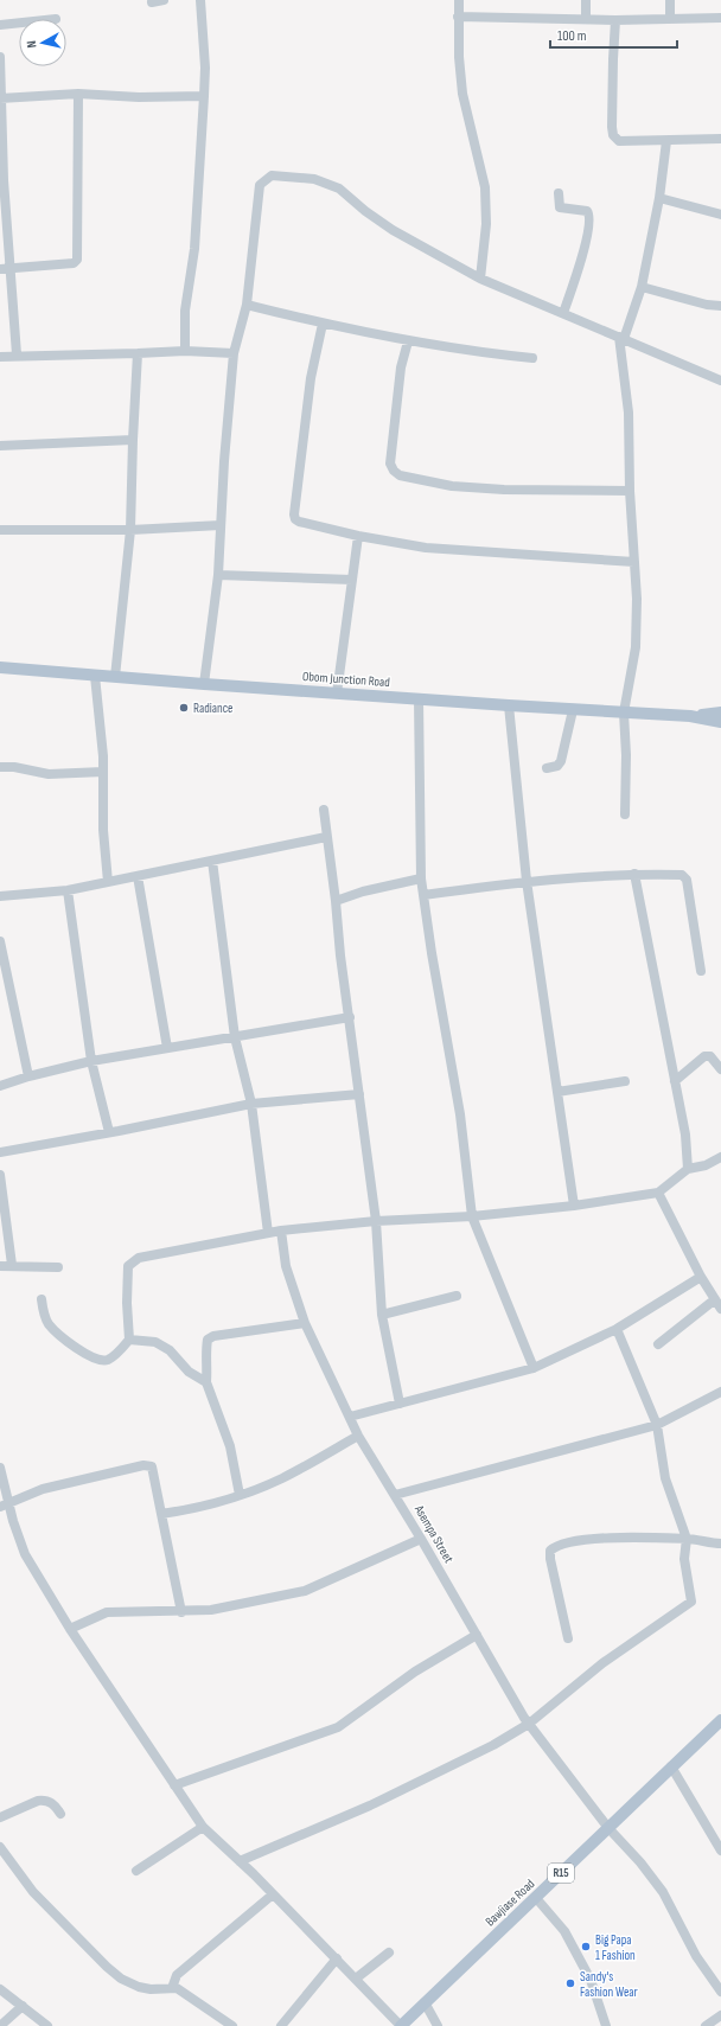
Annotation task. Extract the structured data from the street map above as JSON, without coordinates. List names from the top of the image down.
{
  "streets": {
    "main road": ["Obom Junction Road", "R15", "Bawjiase Road"],
    "street": ["Asempa Street"]
  },
  "crossings": [
    ["Asempa Street", "Bawjiase Road"]
  ],
  "places": ["Radiance", "Big Papa 1 Fashion", "Sandy's Fashion Wear"],
  "scale_bar": "100 m",
  "north": "left"
}
